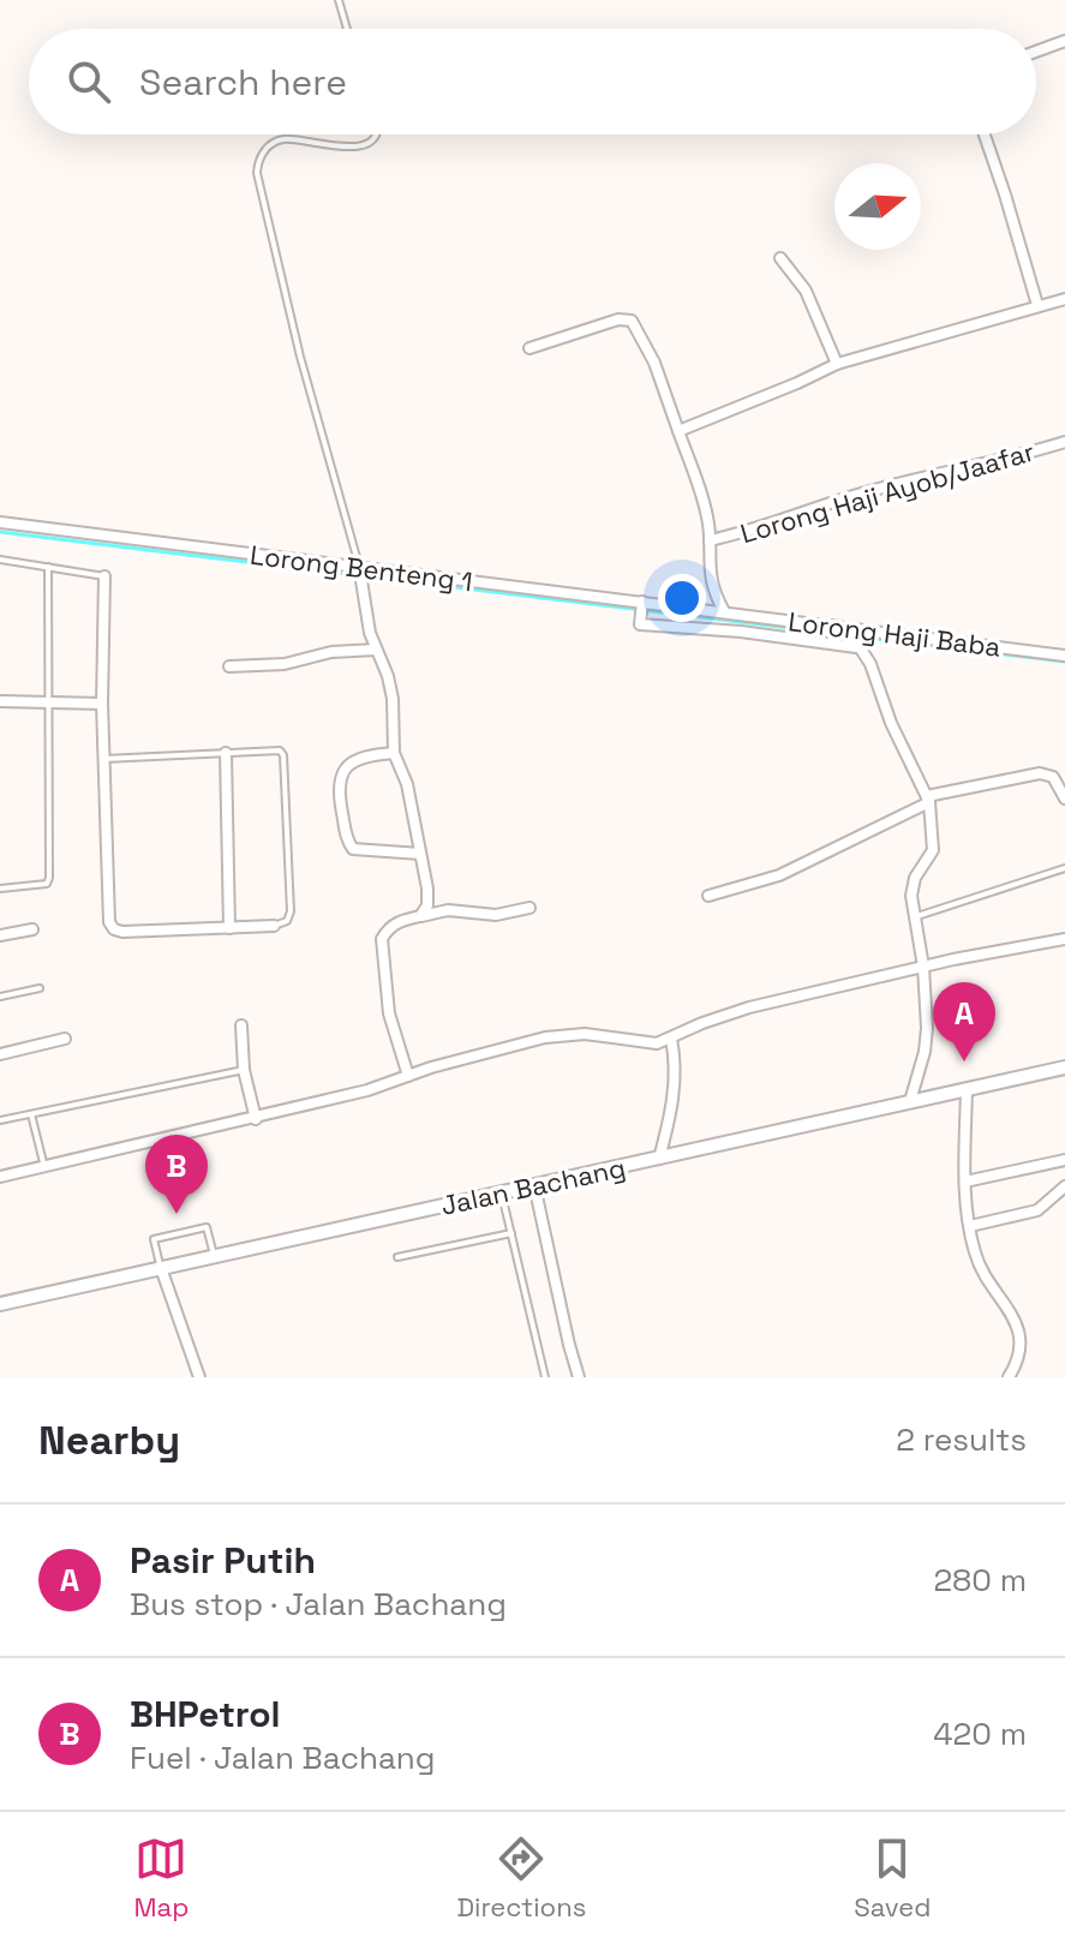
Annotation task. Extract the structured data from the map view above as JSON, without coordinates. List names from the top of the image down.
{
  "streets": {
    "street": [
      "Lorong Haji Ayob/Jaafar",
      "Lorong Benteng 1",
      "Lorong Haji Baba",
      "Jalan Bachang"
    ]
  },
  "crossings": [
    ["Lorong Benteng 1", "Lorong Haji Baba"]
  ],
  "north": "right",
  "page": {
    "search": "Search here",
    "pins": ["A", "B"],
    "heading": ["Nearby", "2 results"],
    "list": [
      {
        "mark": "A",
        "name": "Pasir Putih",
        "note": "Bus stop · Jalan Bachang",
        "value": "280 m"
      },
      {
        "mark": "B",
        "name": "BHPetrol",
        "note": "Fuel · Jalan Bachang",
        "value": "420 m"
      }
    ],
    "nav": ["Map", "Directions", "Saved"]
  }
}
